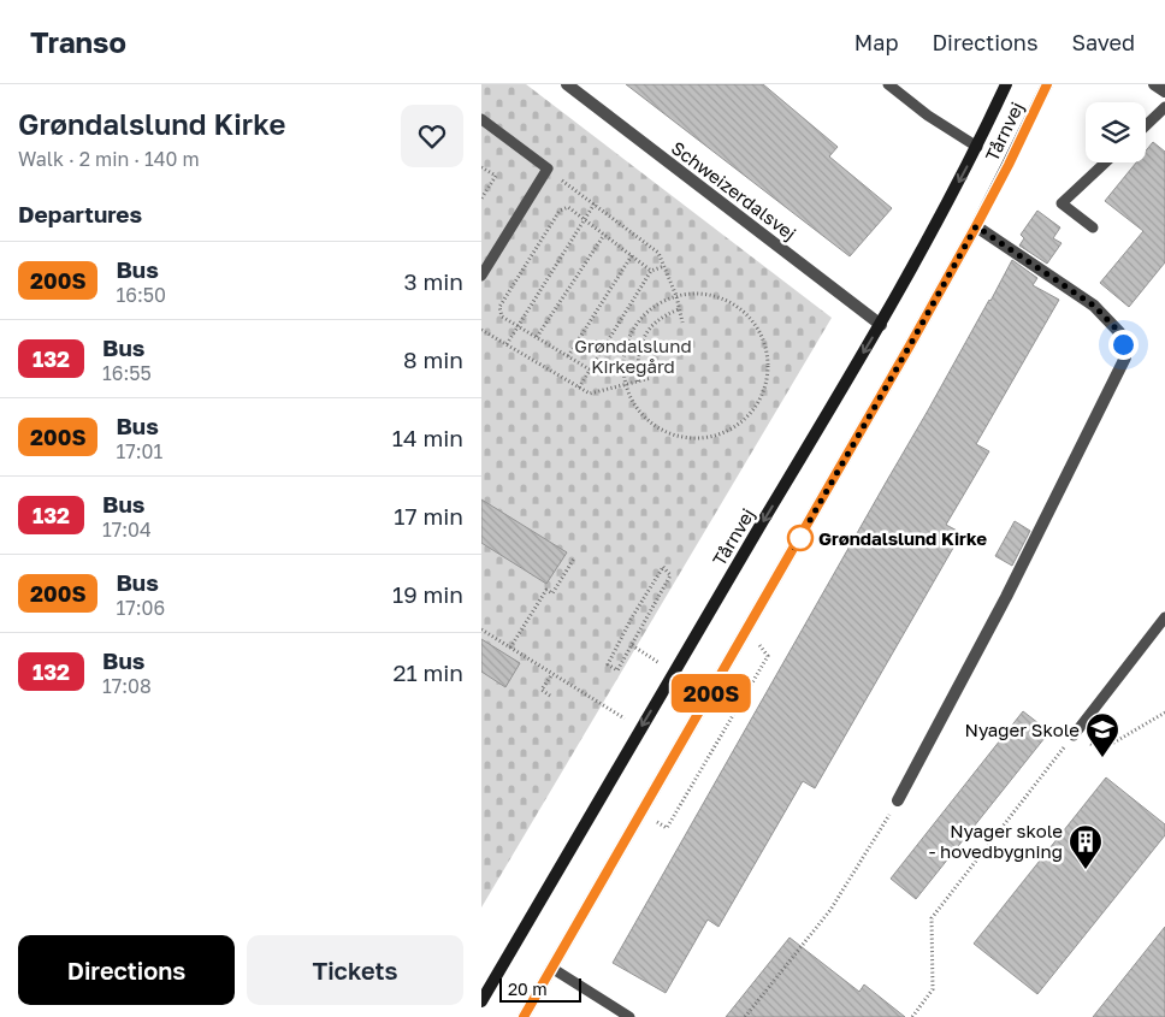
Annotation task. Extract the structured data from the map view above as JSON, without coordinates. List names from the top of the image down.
{
  "streets": {
    "street": ["Tårnvej", "Schweizerdalsvej"]
  },
  "crossings": [
    ["Tårnvej", "Schweizerdalsvej"]
  ],
  "parks": ["Grøndalslund Kirkegård"],
  "places": {
    "other": ["Grøndalslund Kirke"],
    "school or university": ["Nyager Skole"],
    "building": ["Nyager skole - hovedbygning"]
  },
  "lines": ["bus line 200S"],
  "scale_bar": "20 m",
  "page": {
    "header": "Transo",
    "nav": ["Map", "Directions", "Saved"],
    "heading": [
      ["Grøndalslund Kirke", "Walk · 2 min · 140 m"],
      "Departures"
    ],
    "on_map": "200S",
    "list": [
      {
        "mark": "200S",
        "name": "Bus",
        "note": "16:50",
        "value": "3 min"
      },
      {
        "mark": "132",
        "name": "Bus",
        "note": "16:55",
        "value": "8 min"
      },
      {
        "mark": "200S",
        "name": "Bus",
        "note": "17:01",
        "value": "14 min"
      },
      {
        "mark": "132",
        "name": "Bus",
        "note": "17:04",
        "value": "17 min"
      },
      {
        "mark": "200S",
        "name": "Bus",
        "note": "17:06",
        "value": "19 min"
      },
      {
        "mark": "132",
        "name": "Bus",
        "note": "17:08",
        "value": "21 min"
      }
    ],
    "buttons": ["Directions", "Tickets"],
    "scale": "20 m"
  }
}
